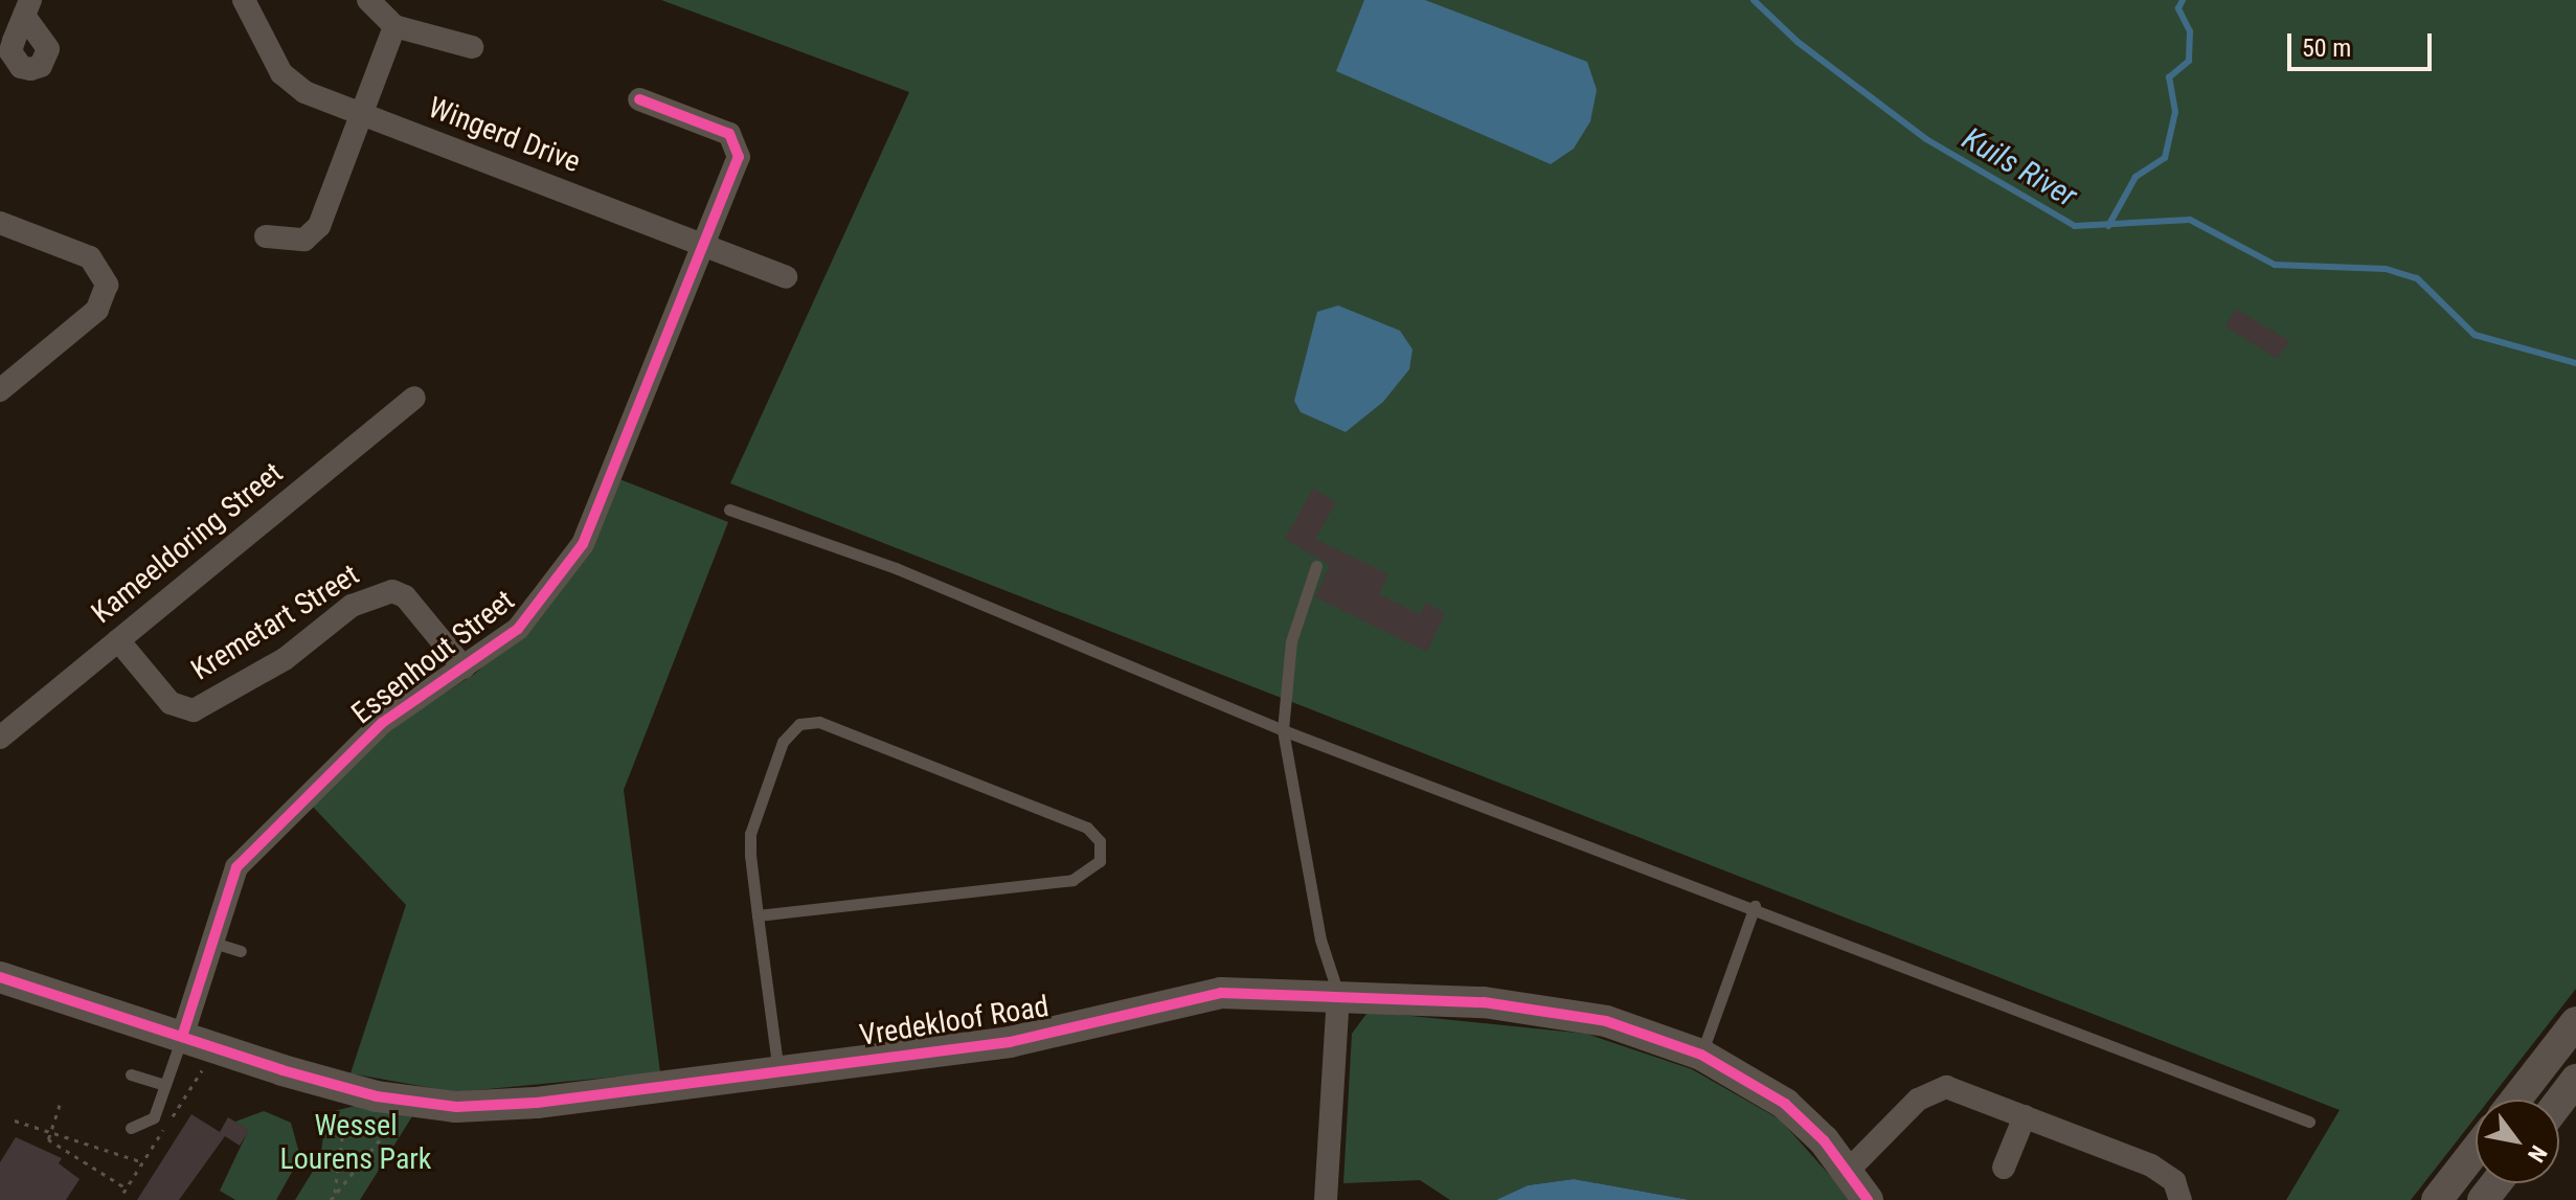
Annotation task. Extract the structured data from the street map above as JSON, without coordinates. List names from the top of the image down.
{
  "streets": {
    "street": [
      "Wingerd Drive",
      "Kameeldoring Street",
      "Kremetart Street",
      "Essenhout Street",
      "Vredekloof Road"
    ]
  },
  "crossings": [
    ["Wingerd Drive", "Essenhout Street"],
    ["Kameeldoring Street", "Kremetart Street"],
    ["Kremetart Street", "Essenhout Street"],
    ["Essenhout Street", "Vredekloof Road"]
  ],
  "water": ["Kuils River"],
  "parks": ["Wessel Lourens Park"],
  "scale_bar": "50 m",
  "north": "bottom right"
}
